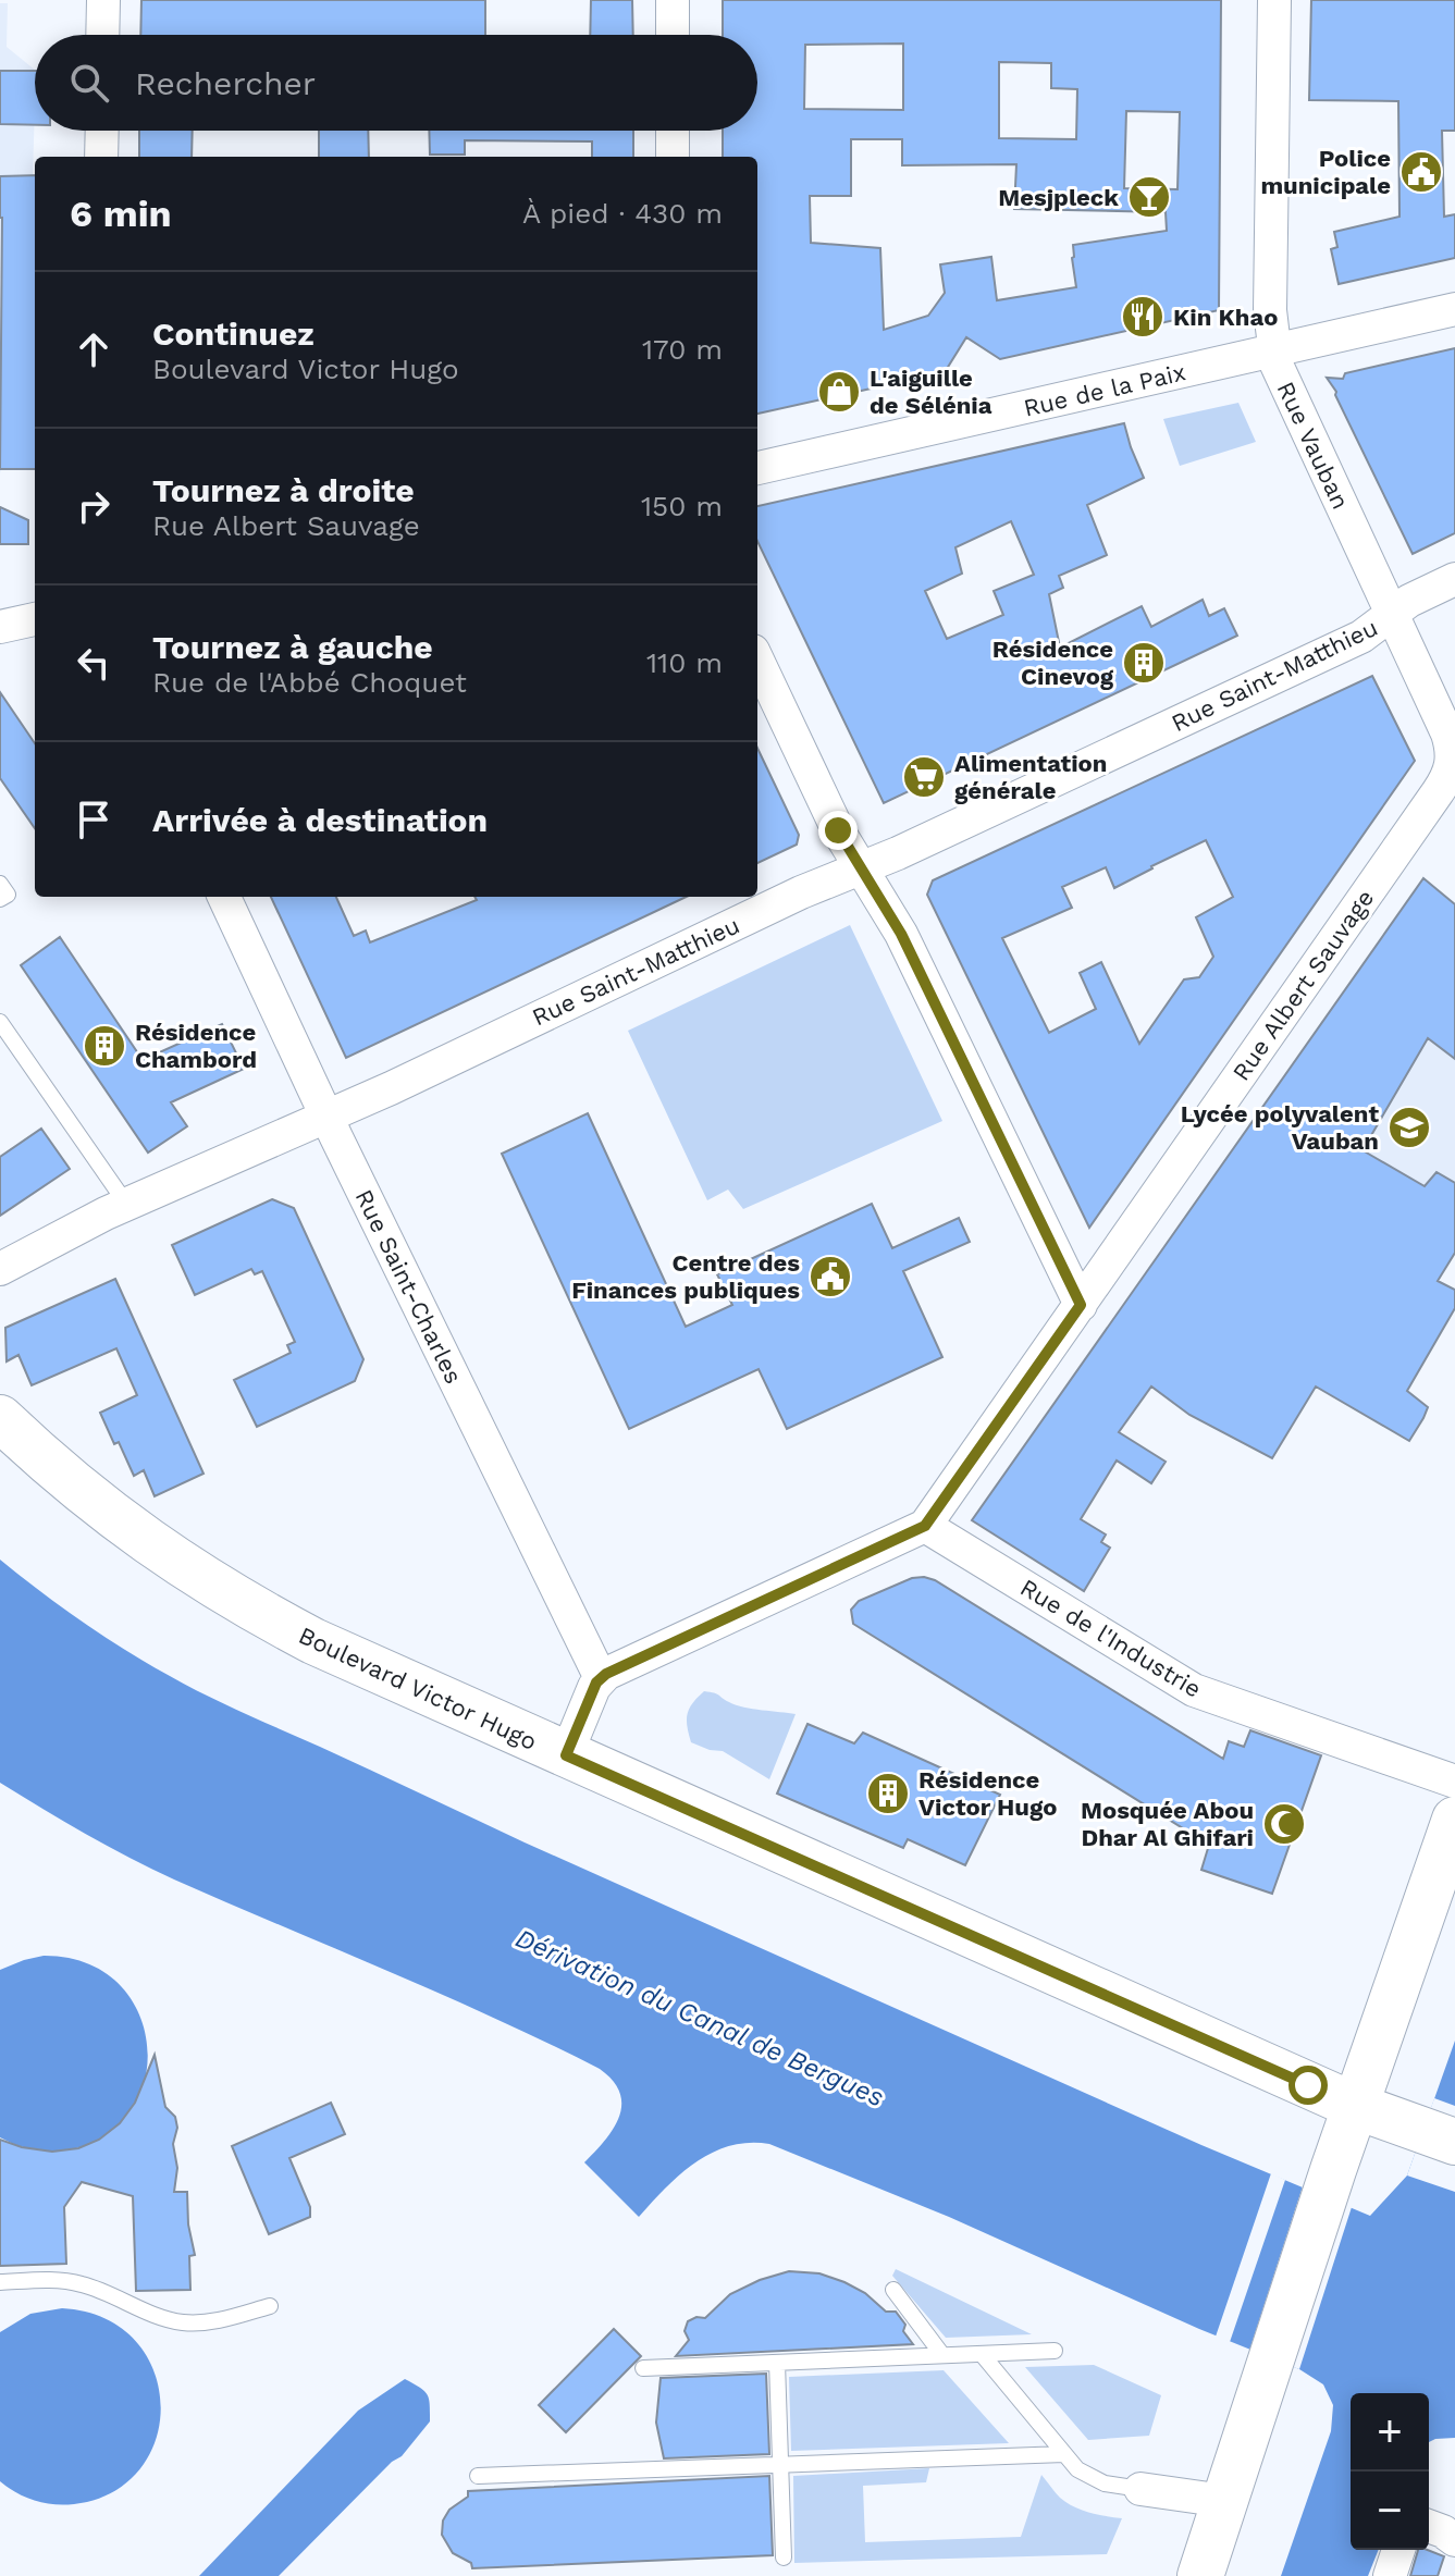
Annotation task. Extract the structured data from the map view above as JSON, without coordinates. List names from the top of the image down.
{
  "streets": {
    "main road": ["Boulevard Victor Hugo"],
    "street": [
      "Rue de la Paix",
      "Rue Vauban",
      "Rue Saint-Matthieu",
      "Rue Albert Sauvage",
      "Rue Saint-Charles",
      "Rue de l'Industrie"
    ]
  },
  "crossings": [
    ["Rue de la Paix", "Rue Vauban"],
    ["Rue Vauban", "Rue Saint-Matthieu"],
    ["Rue Vauban", "Rue Albert Sauvage"],
    ["Rue Saint-Matthieu", "Rue Saint-Charles"],
    ["Rue Albert Sauvage", "Rue de l'Industrie"]
  ],
  "water": ["Dérivation du Canal de Bergues"],
  "places": {
    "public building": ["Police municipale", "Centre des Finances publiques"],
    "bar": ["Mesjpleck"],
    "restaurant": ["Kin Khao"],
    "shop": ["L'aiguille de Sélénia"],
    "building": ["Résidence Cinevog", "Résidence Chambord", "Résidence Victor Hugo"],
    "supermarket": ["Alimentation générale"],
    "school or university": ["Lycée polyvalent Vauban"],
    "mosque": ["Mosquée Abou Dhar Al Ghifari"]
  },
  "page": {
    "search": "Rechercher",
    "heading": ["6 min", "À pied · 430 m"],
    "list": [
      ["Continuez", "Boulevard Victor Hugo", "170 m"],
      ["Tournez à droite", "Rue Albert Sauvage", "150 m"],
      ["Tournez à gauche", "Rue de l'Abbé Choquet", "110 m"],
      "Arrivée à destination"
    ],
    "map_buttons": ["+", "−"]
  }
}
